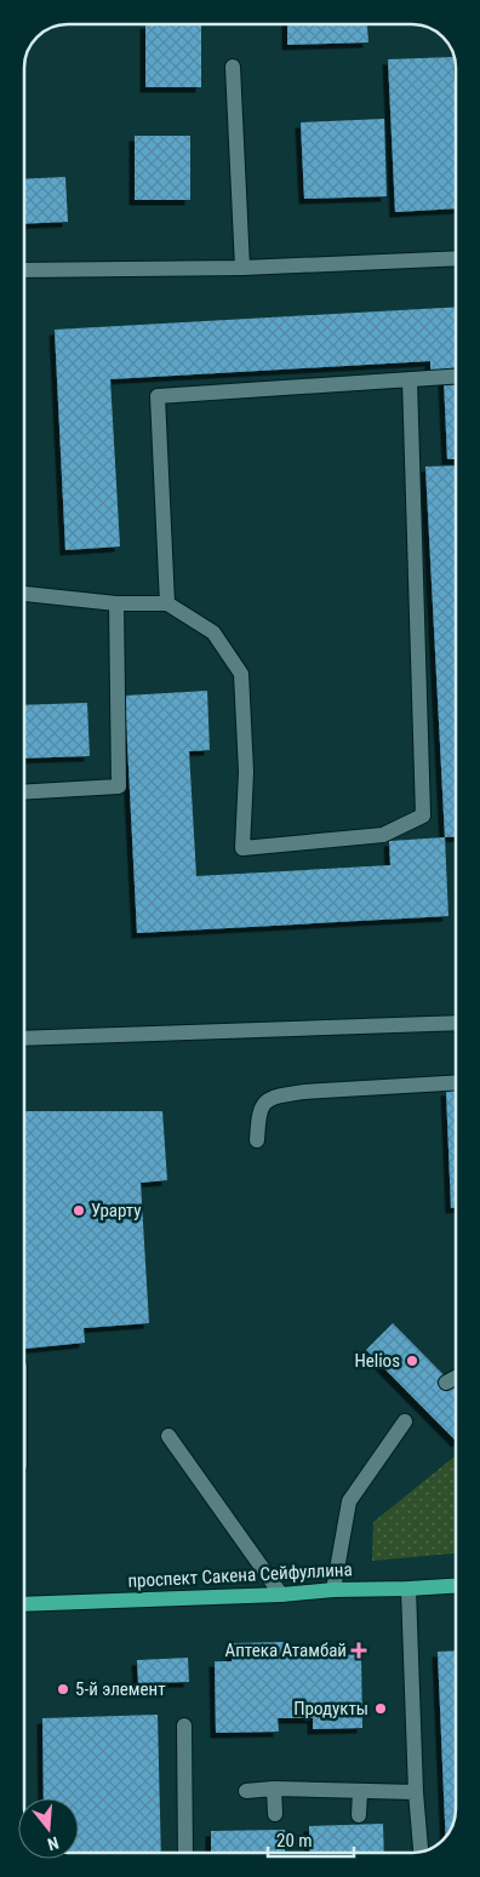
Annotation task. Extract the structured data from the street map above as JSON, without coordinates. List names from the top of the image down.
{
  "streets": {
    "main road": ["проспект Сакена Сейфуллина"]
  },
  "places": {
    "other": [
      "Урарту",
      "Helios",
      "5-й элемент",
      "Продукты"
    ],
    "health": ["Аптека Атамбай"]
  },
  "scale_bar": "20 m",
  "north": "bottom"
}
